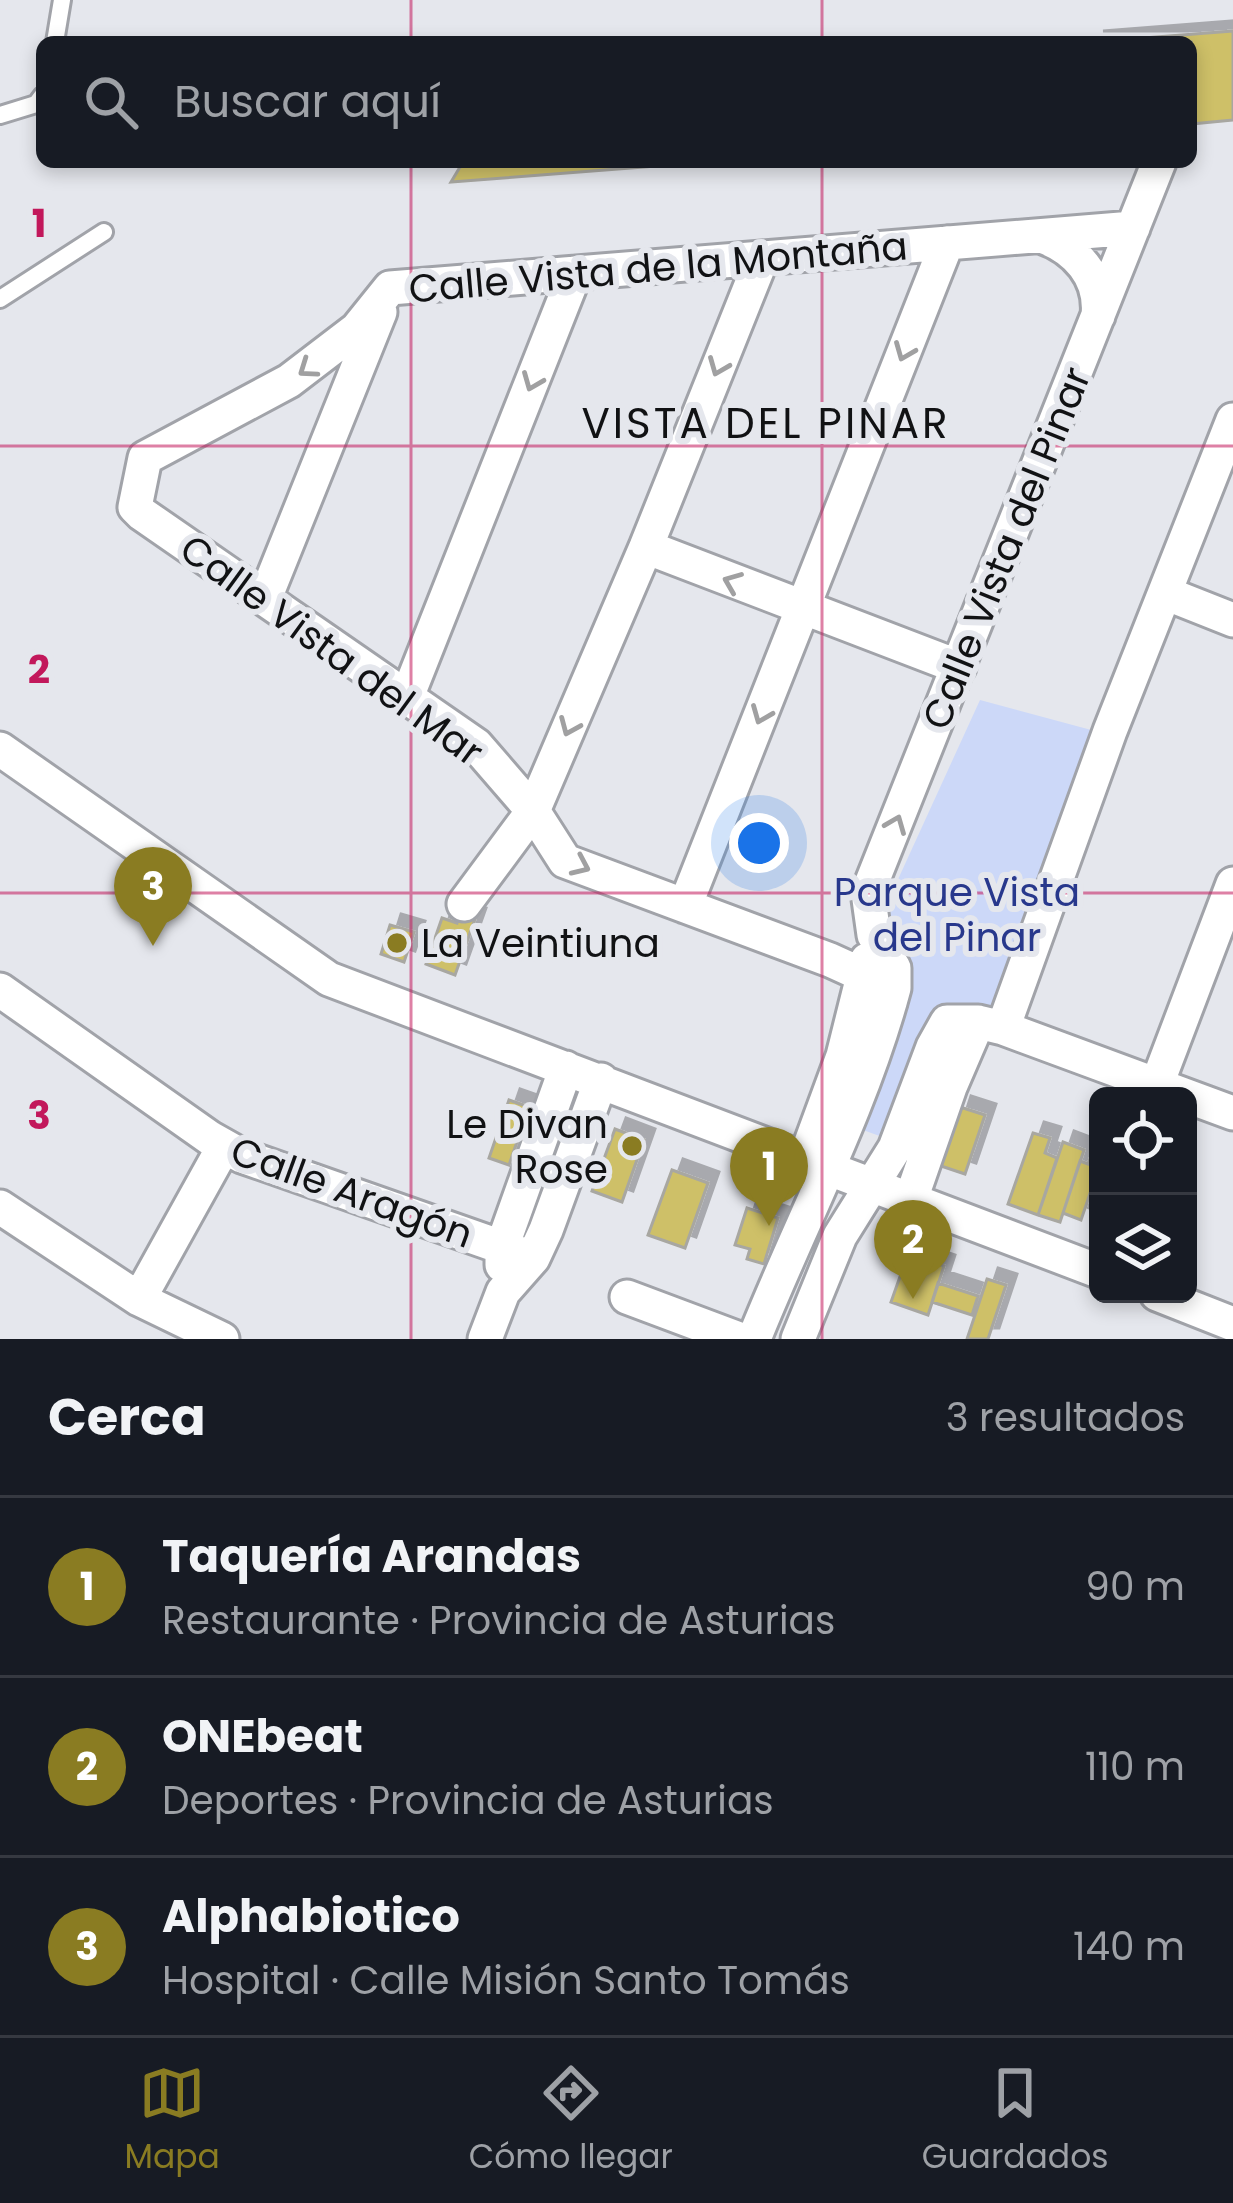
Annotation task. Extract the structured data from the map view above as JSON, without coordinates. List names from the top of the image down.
{
  "streets": {
    "street": [
      "Calle Vista de la Montaña",
      "Calle Vista del Pinar",
      "Calle Vista del Mar",
      "Calle Aragón"
    ]
  },
  "crossings": [
    ["Calle Vista de la Montaña", "Calle Vista del Pinar"],
    ["Calle Vista de la Montaña", "Calle Vista del Mar"],
    ["Calle Vista del Pinar", "Calle Vista del Mar"]
  ],
  "districts": ["VISTA DEL PINAR"],
  "parks": ["Parque Vista del Pinar"],
  "places": ["La Veintiuna", "Le Divan Rose"],
  "page": {
    "search": "Buscar aquí",
    "pins": ["3", "1", "2"],
    "heading": ["Cerca", "3 resultados"],
    "list": [
      {
        "mark": "1",
        "name": "Taquería Arandas",
        "note": "Restaurante · Provincia de Asturias",
        "value": "90 m"
      },
      {
        "mark": "2",
        "name": "ONEbeat",
        "note": "Deportes · Provincia de Asturias",
        "value": "110 m"
      },
      {
        "mark": "3",
        "name": "Alphabiotico",
        "note": "Hospital · Calle Misión Santo Tomás",
        "value": "140 m"
      }
    ],
    "nav": ["Mapa", "Cómo llegar", "Guardados"]
  },
  "grid": {
    "rows": ["1", "2", "3"]
  }
}
